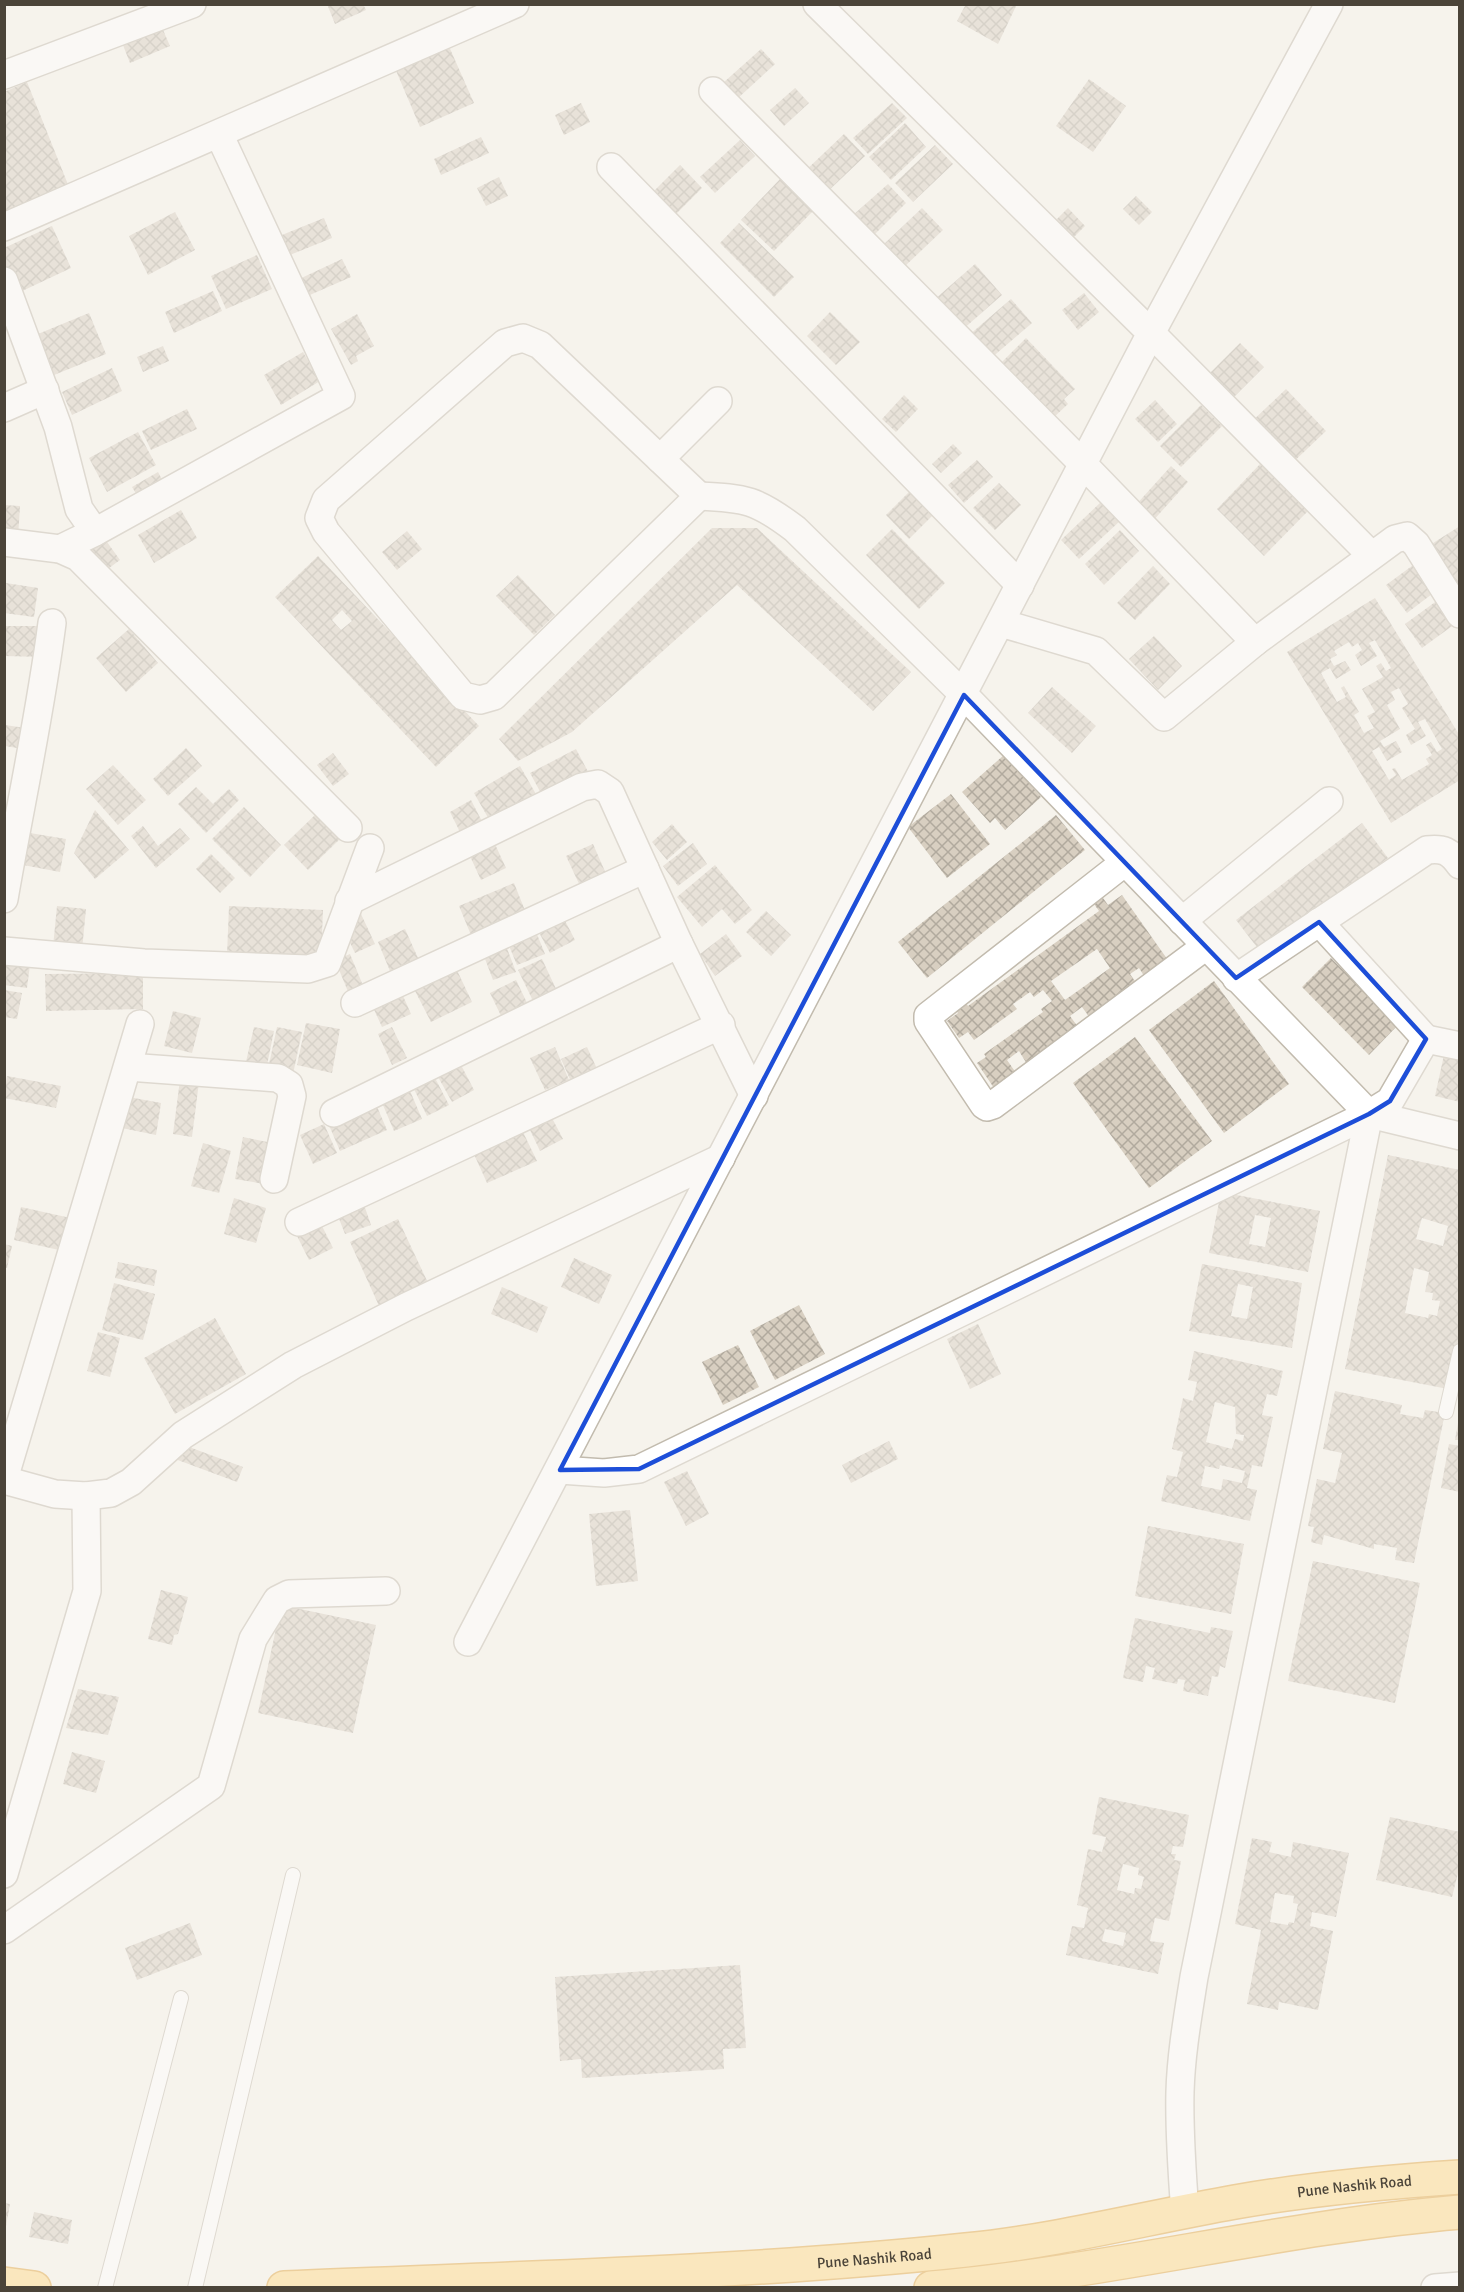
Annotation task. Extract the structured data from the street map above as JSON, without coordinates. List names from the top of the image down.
{
  "streets": {
    "highway": ["Pune Nashik Road"]
  }
}
